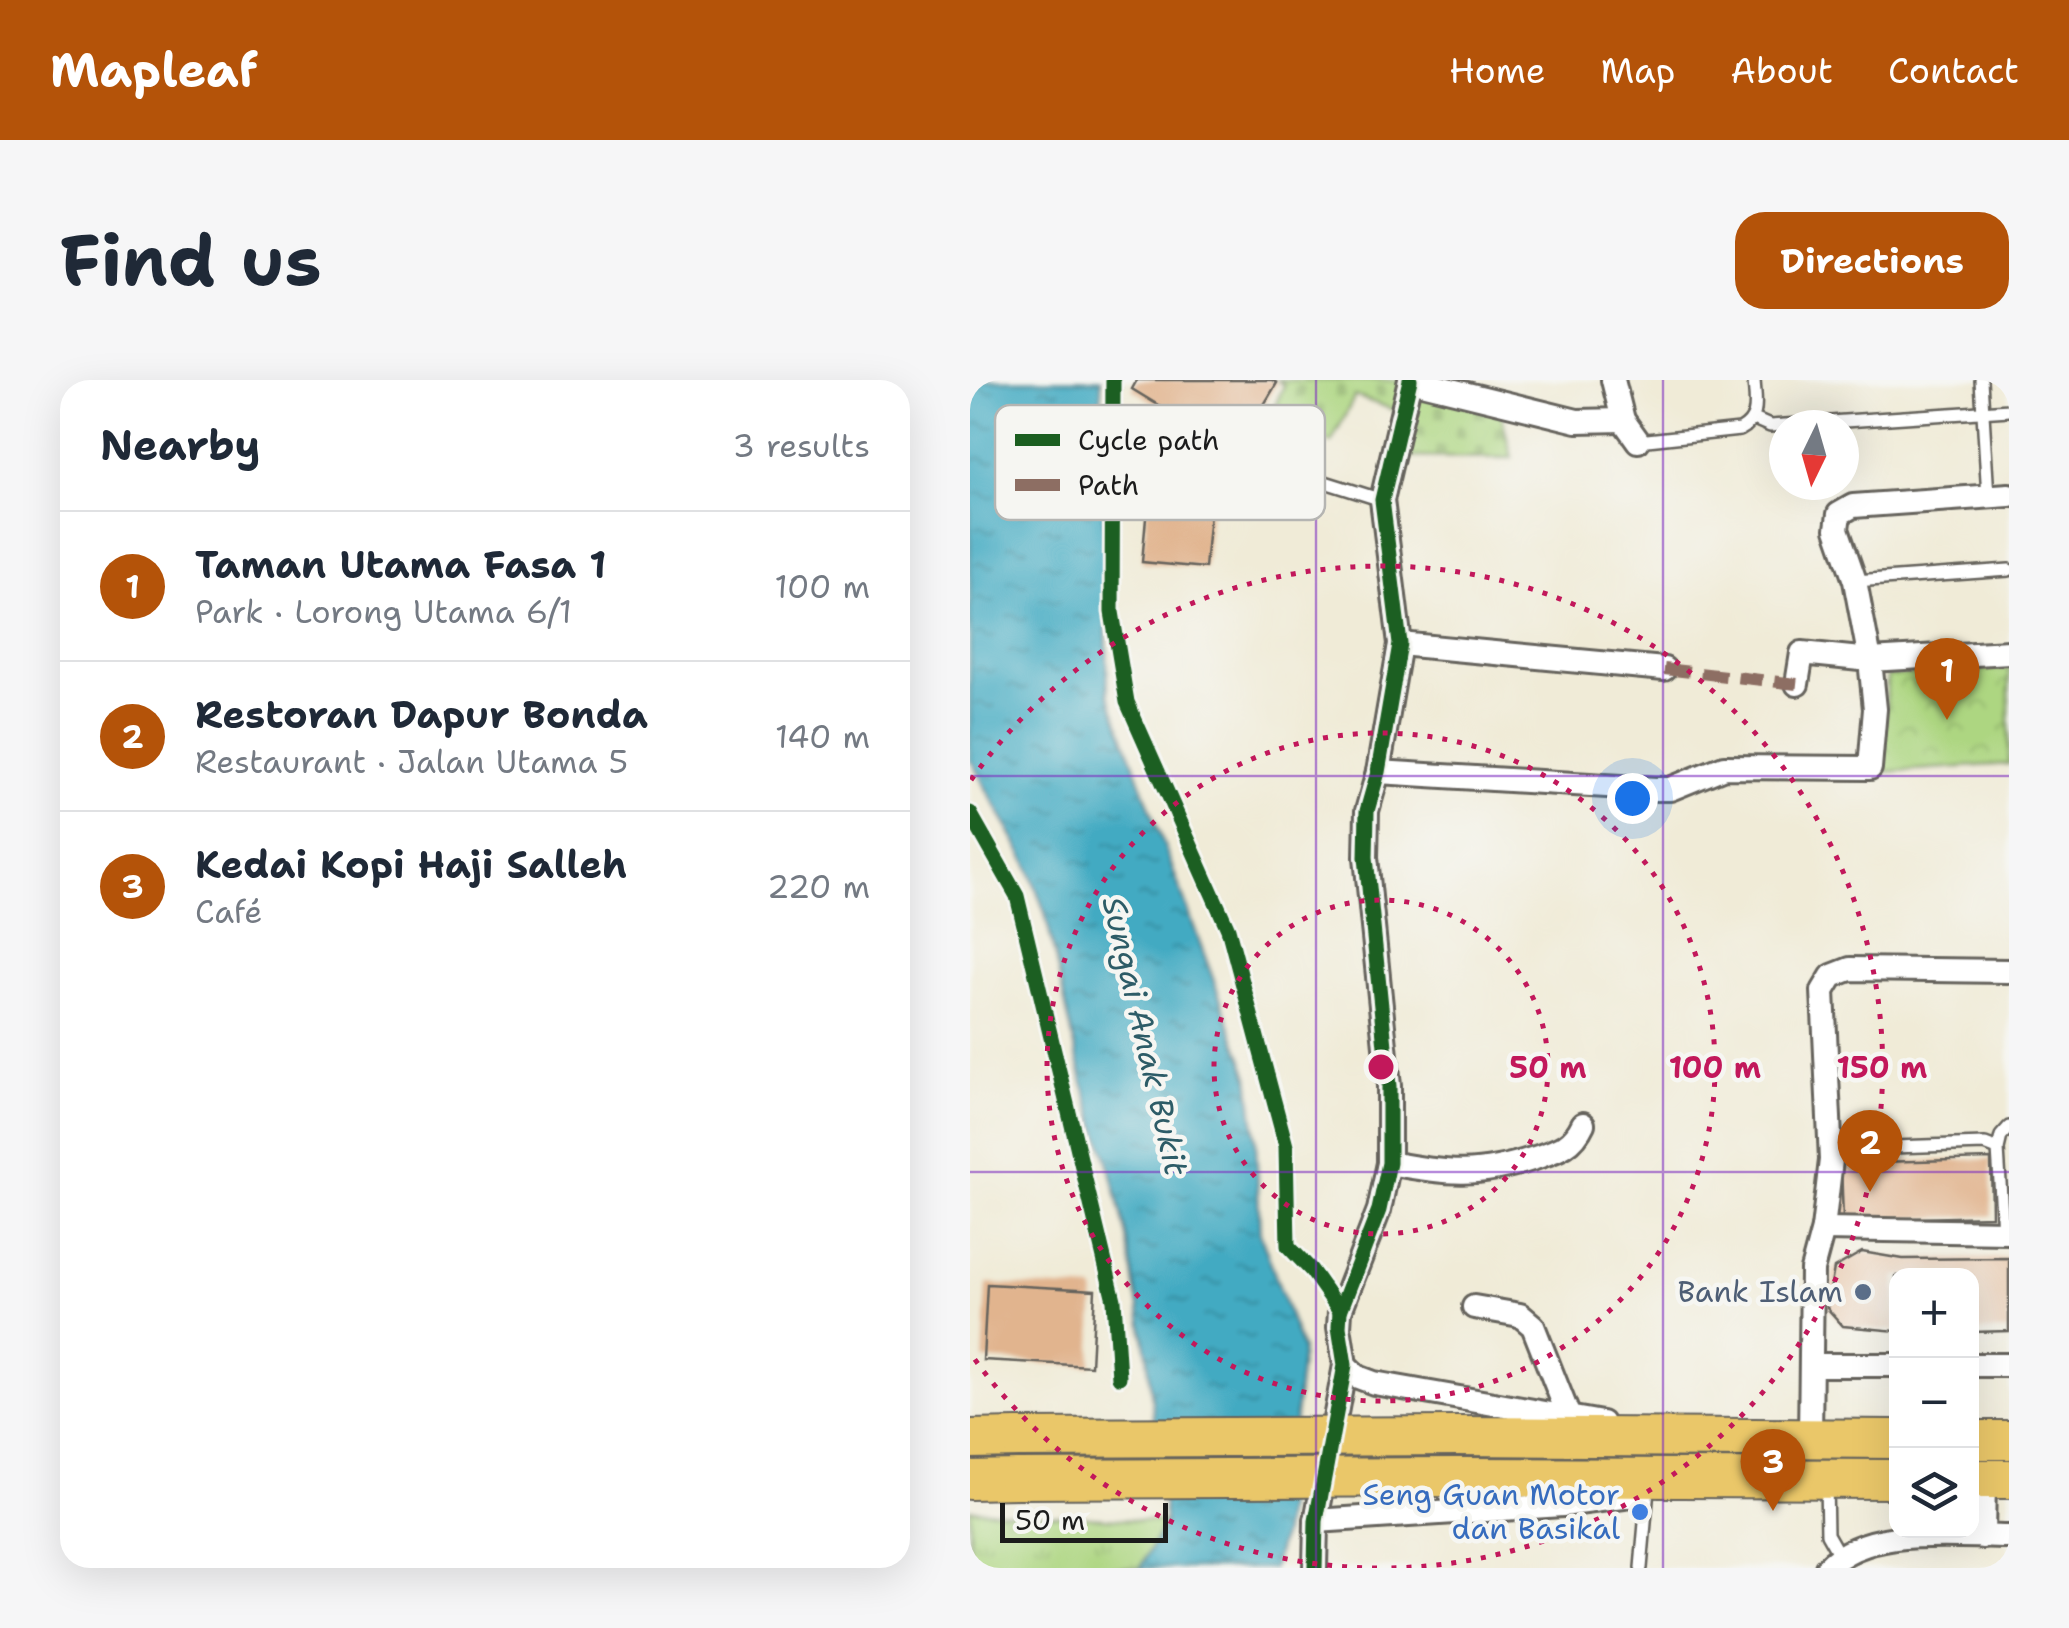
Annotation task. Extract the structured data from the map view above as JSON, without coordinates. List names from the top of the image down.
{
  "water": ["Sungai Anak Bukit"],
  "places": ["Bank Islam", "Seng Guan Motor dan Basikal"],
  "legend": ["Cycle path", "Path"],
  "scale_bar": "50 m",
  "north": "bottom",
  "page": {
    "header": "Mapleaf",
    "nav": [
      "Home",
      "Map",
      "About",
      "Contact"
    ],
    "buttons": "Directions",
    "title": "Find us",
    "heading": ["Nearby", "3 results"],
    "list": [
      {
        "mark": "1",
        "name": "Taman Utama Fasa 1",
        "note": "Park · Lorong Utama 6/1",
        "value": "100 m"
      },
      {
        "mark": "2",
        "name": "Restoran Dapur Bonda",
        "note": "Restaurant · Jalan Utama 5",
        "value": "140 m"
      },
      {
        "mark": "3",
        "name": "Kedai Kopi Haji Salleh",
        "note": "Café",
        "value": "220 m"
      }
    ],
    "pins": ["1", "2", "3"],
    "map_buttons": ["+", "−"],
    "scale": "50 m"
  },
  "rings": ["50 m", "100 m", "150 m"]
}
